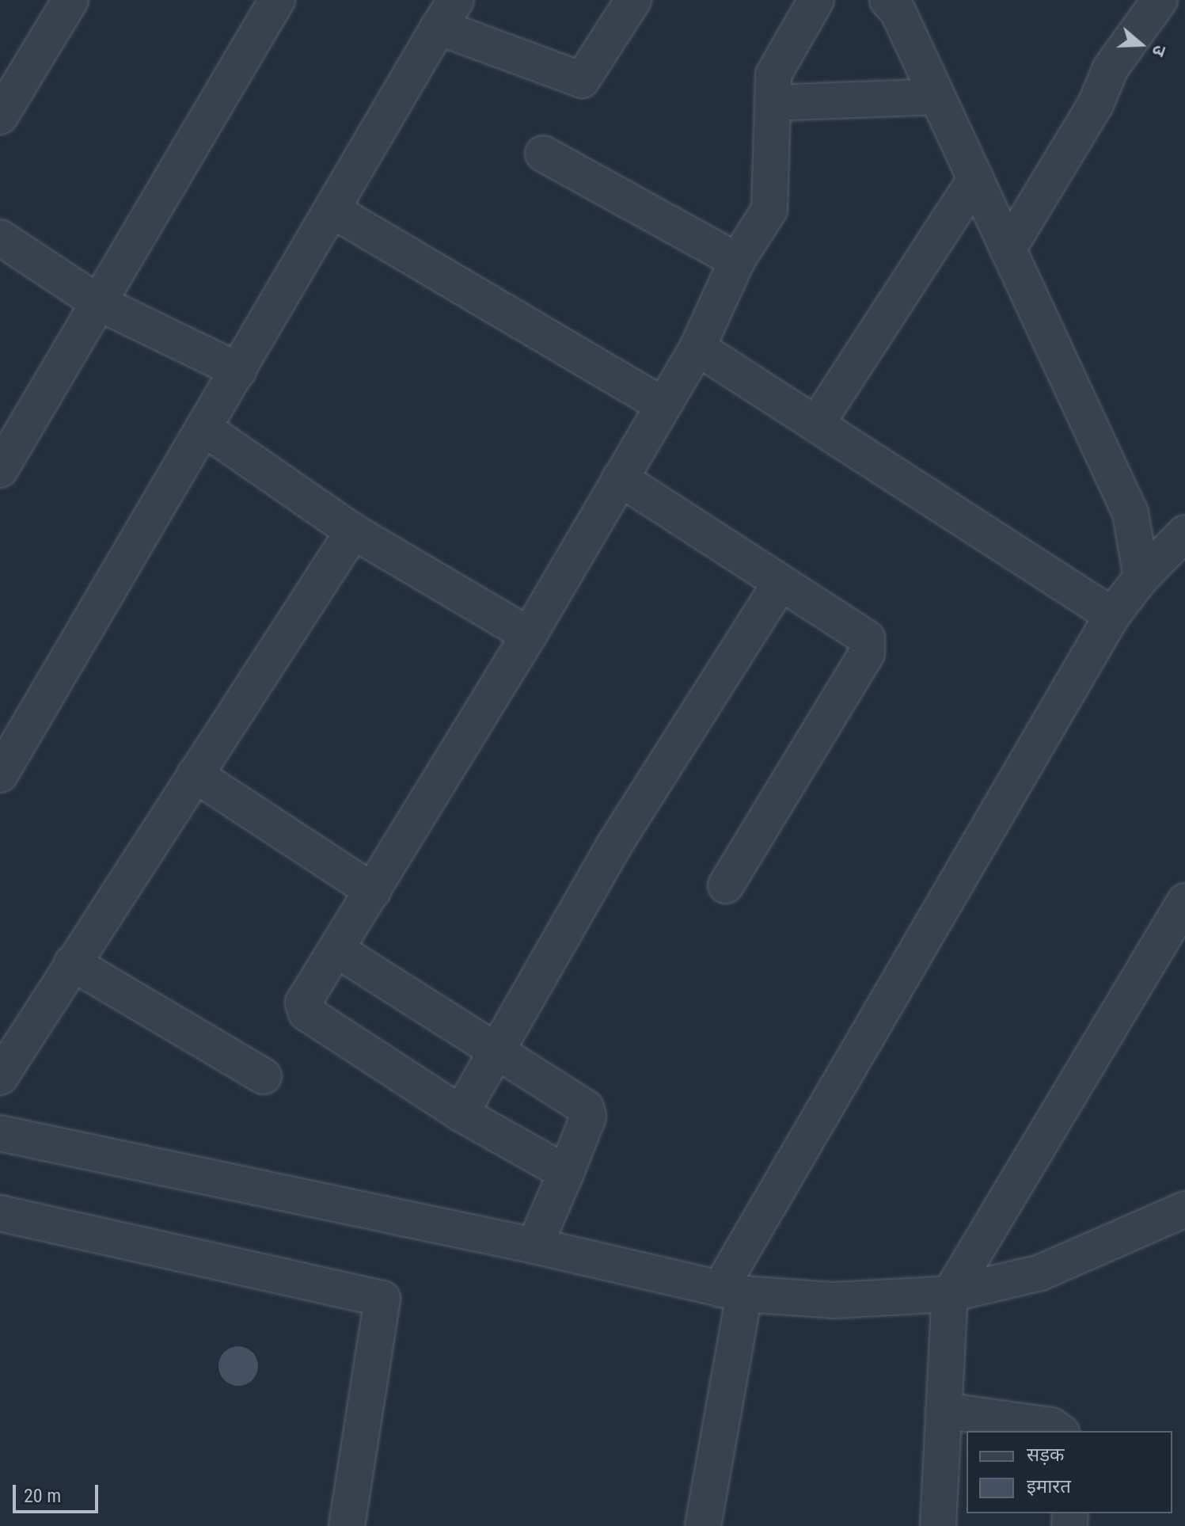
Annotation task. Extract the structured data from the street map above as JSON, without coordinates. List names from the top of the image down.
{
  "legend": ["सड़क", "इमारत"],
  "scale_bar": "20 m",
  "north": "right"
}
